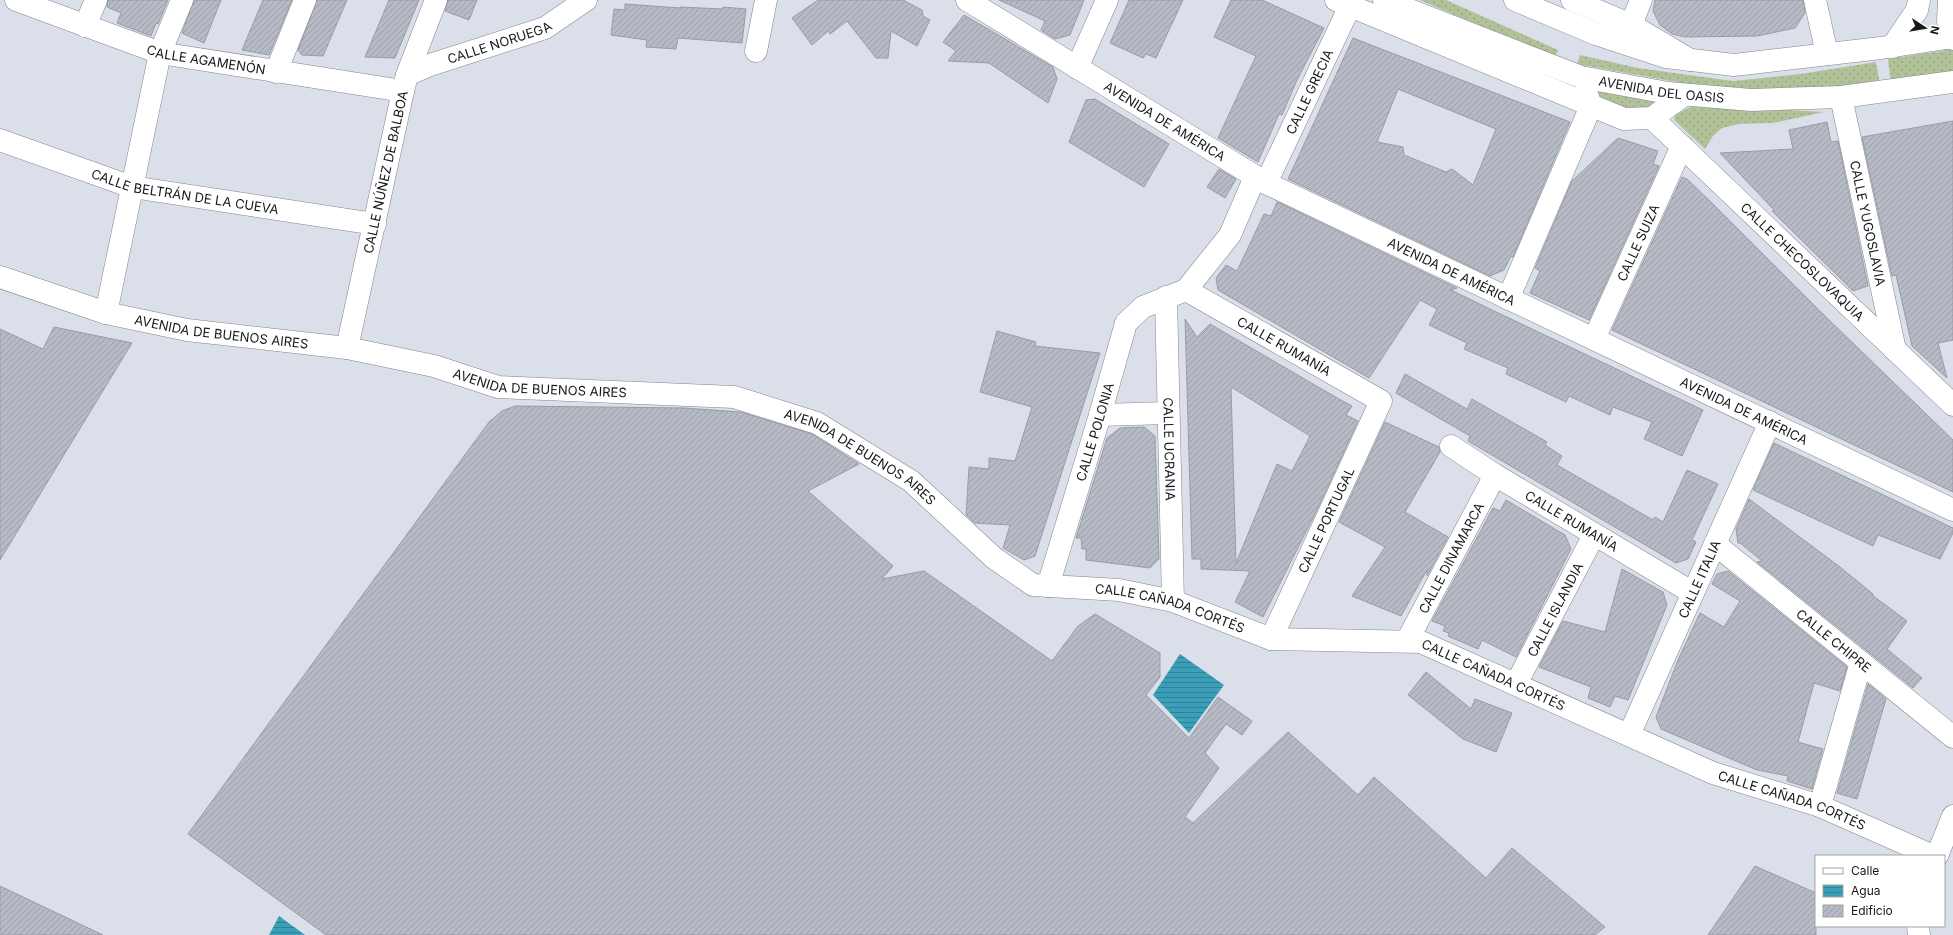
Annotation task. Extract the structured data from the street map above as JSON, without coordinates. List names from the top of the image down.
{
  "streets": {
    "street": [
      "CALLE NORUEGA",
      "CALLE AGAMENÓN",
      "AVENIDA DEL OASIS",
      "CALLE GRECIA",
      "AVENIDA DE AMÉRICA",
      "CALLE NÚÑEZ DE BALBOA",
      "CALLE BELTRÁN DE LA CUEVA",
      "CALLE YUGOSLAVIA",
      "CALLE SUIZA",
      "CALLE CHECOSLOVAQUIA",
      "AVENIDA DE BUENOS AIRES",
      "CALLE RUMANÍA",
      "CALLE POLONIA",
      "CALLE UCRANIA",
      "CALLE PORTUGAL",
      "CALLE DINAMARCA",
      "CALLE ITALIA",
      "CALLE CAÑADA CORTÉS",
      "CALLE ISLANDIA",
      "CALLE CHIPRE"
    ]
  },
  "crossings": [
    ["CALLE NORUEGA", "CALLE AGAMENÓN"],
    ["CALLE NORUEGA", "CALLE NÚÑEZ DE BALBOA"],
    ["CALLE AGAMENÓN", "CALLE NÚÑEZ DE BALBOA"],
    ["AVENIDA DEL OASIS", "CALLE GRECIA"],
    ["AVENIDA DEL OASIS", "CALLE YUGOSLAVIA"],
    ["AVENIDA DEL OASIS", "CALLE CHECOSLOVAQUIA"],
    ["CALLE GRECIA", "AVENIDA DE AMÉRICA"],
    ["CALLE GRECIA", "CALLE RUMANÍA"],
    ["AVENIDA DE AMÉRICA", "CALLE SUIZA"],
    ["AVENIDA DE AMÉRICA", "CALLE ITALIA"],
    ["CALLE NÚÑEZ DE BALBOA", "CALLE BELTRÁN DE LA CUEVA"],
    ["CALLE NÚÑEZ DE BALBOA", "AVENIDA DE BUENOS AIRES"],
    ["CALLE YUGOSLAVIA", "CALLE CHECOSLOVAQUIA"],
    ["CALLE SUIZA", "CALLE CHECOSLOVAQUIA"],
    ["AVENIDA DE BUENOS AIRES", "CALLE POLONIA"],
    ["AVENIDA DE BUENOS AIRES", "CALLE CAÑADA CORTÉS"],
    ["CALLE RUMANÍA", "CALLE PORTUGAL"],
    ["CALLE RUMANÍA", "CALLE DINAMARCA"],
    ["CALLE RUMANÍA", "CALLE ITALIA"],
    ["CALLE RUMANÍA", "CALLE ISLANDIA"],
    ["CALLE POLONIA", "CALLE UCRANIA"],
    ["CALLE POLONIA", "CALLE CAÑADA CORTÉS"],
    ["CALLE UCRANIA", "CALLE CAÑADA CORTÉS"],
    ["CALLE PORTUGAL", "CALLE CAÑADA CORTÉS"],
    ["CALLE DINAMARCA", "CALLE CAÑADA CORTÉS"],
    ["CALLE ITALIA", "CALLE CAÑADA CORTÉS"],
    ["CALLE ITALIA", "CALLE CHIPRE"],
    ["CALLE CAÑADA CORTÉS", "CALLE ISLANDIA"]
  ],
  "legend": ["Calle", "Agua", "Edificio"],
  "north": "right"
}
